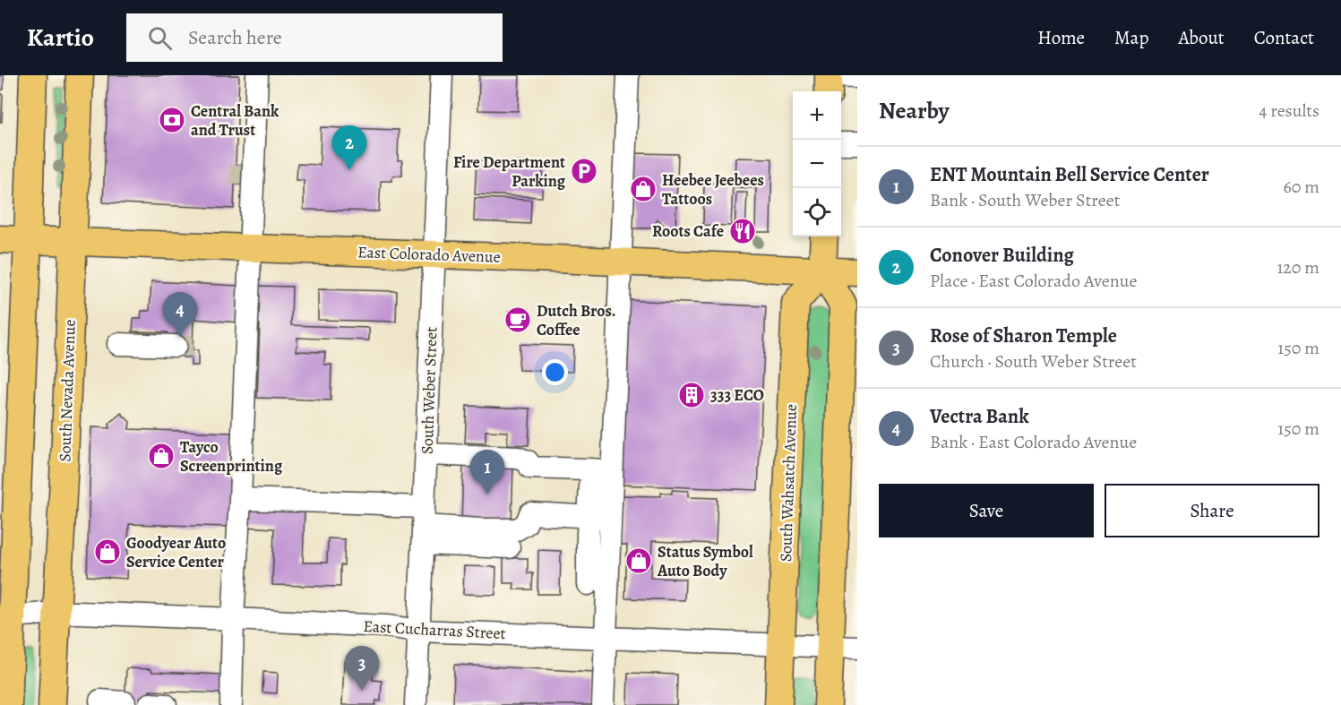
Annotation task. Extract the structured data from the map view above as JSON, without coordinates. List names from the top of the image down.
{
  "streets": {
    "main road": ["East Colorado Avenue", "South Nevada Avenue", "South Wahsatch Avenue"],
    "street": ["South Weber Street", "East Cucharras Street"]
  },
  "crossings": [
    ["East Colorado Avenue", "South Nevada Avenue"],
    ["East Colorado Avenue", "South Weber Street"],
    ["East Colorado Avenue", "South Wahsatch Avenue"],
    ["South Nevada Avenue", "East Cucharras Street"],
    ["South Weber Street", "East Cucharras Street"],
    ["South Wahsatch Avenue", "East Cucharras Street"]
  ],
  "places": {
    "bank": ["Central Bank and Trust"],
    "parking": ["Fire Department Parking"],
    "shop": [
      "Heebee Jeebees Tattoos",
      "Tayco Screenprinting",
      "Goodyear Auto Service Center",
      "Status Symbol Auto Body"
    ],
    "restaurant": ["Roots Cafe"],
    "cafe": ["Dutch Bros. Coffee"],
    "building": ["333 ECO"]
  },
  "page": {
    "header": "Kartio",
    "search": "Search here",
    "nav": [
      "Home",
      "Map",
      "About",
      "Contact"
    ],
    "heading": ["Nearby", "4 results"],
    "map_buttons": ["+", "−"],
    "pins": [
      "2",
      "4",
      "1",
      "3"
    ],
    "list": [
      {
        "mark": "1",
        "name": "ENT Mountain Bell Service Center",
        "note": "Bank · South Weber Street",
        "value": "60 m"
      },
      {
        "mark": "2",
        "name": "Conover Building",
        "note": "Place · East Colorado Avenue",
        "value": "120 m"
      },
      {
        "mark": "3",
        "name": "Rose of Sharon Temple",
        "note": "Church · South Weber Street",
        "value": "150 m"
      },
      {
        "mark": "4",
        "name": "Vectra Bank",
        "note": "Bank · East Colorado Avenue",
        "value": "150 m"
      }
    ],
    "buttons": ["Save", "Share"]
  }
}
